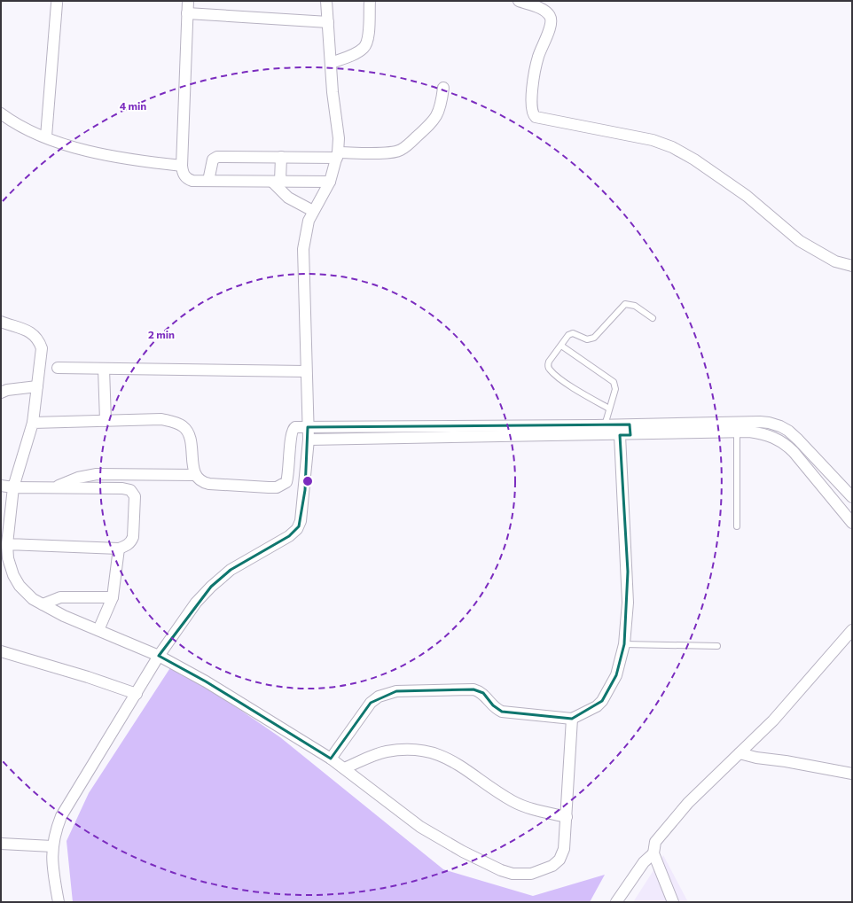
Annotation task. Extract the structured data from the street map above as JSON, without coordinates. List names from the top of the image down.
{
  "rings": ["4 min", "2 min"]
}
